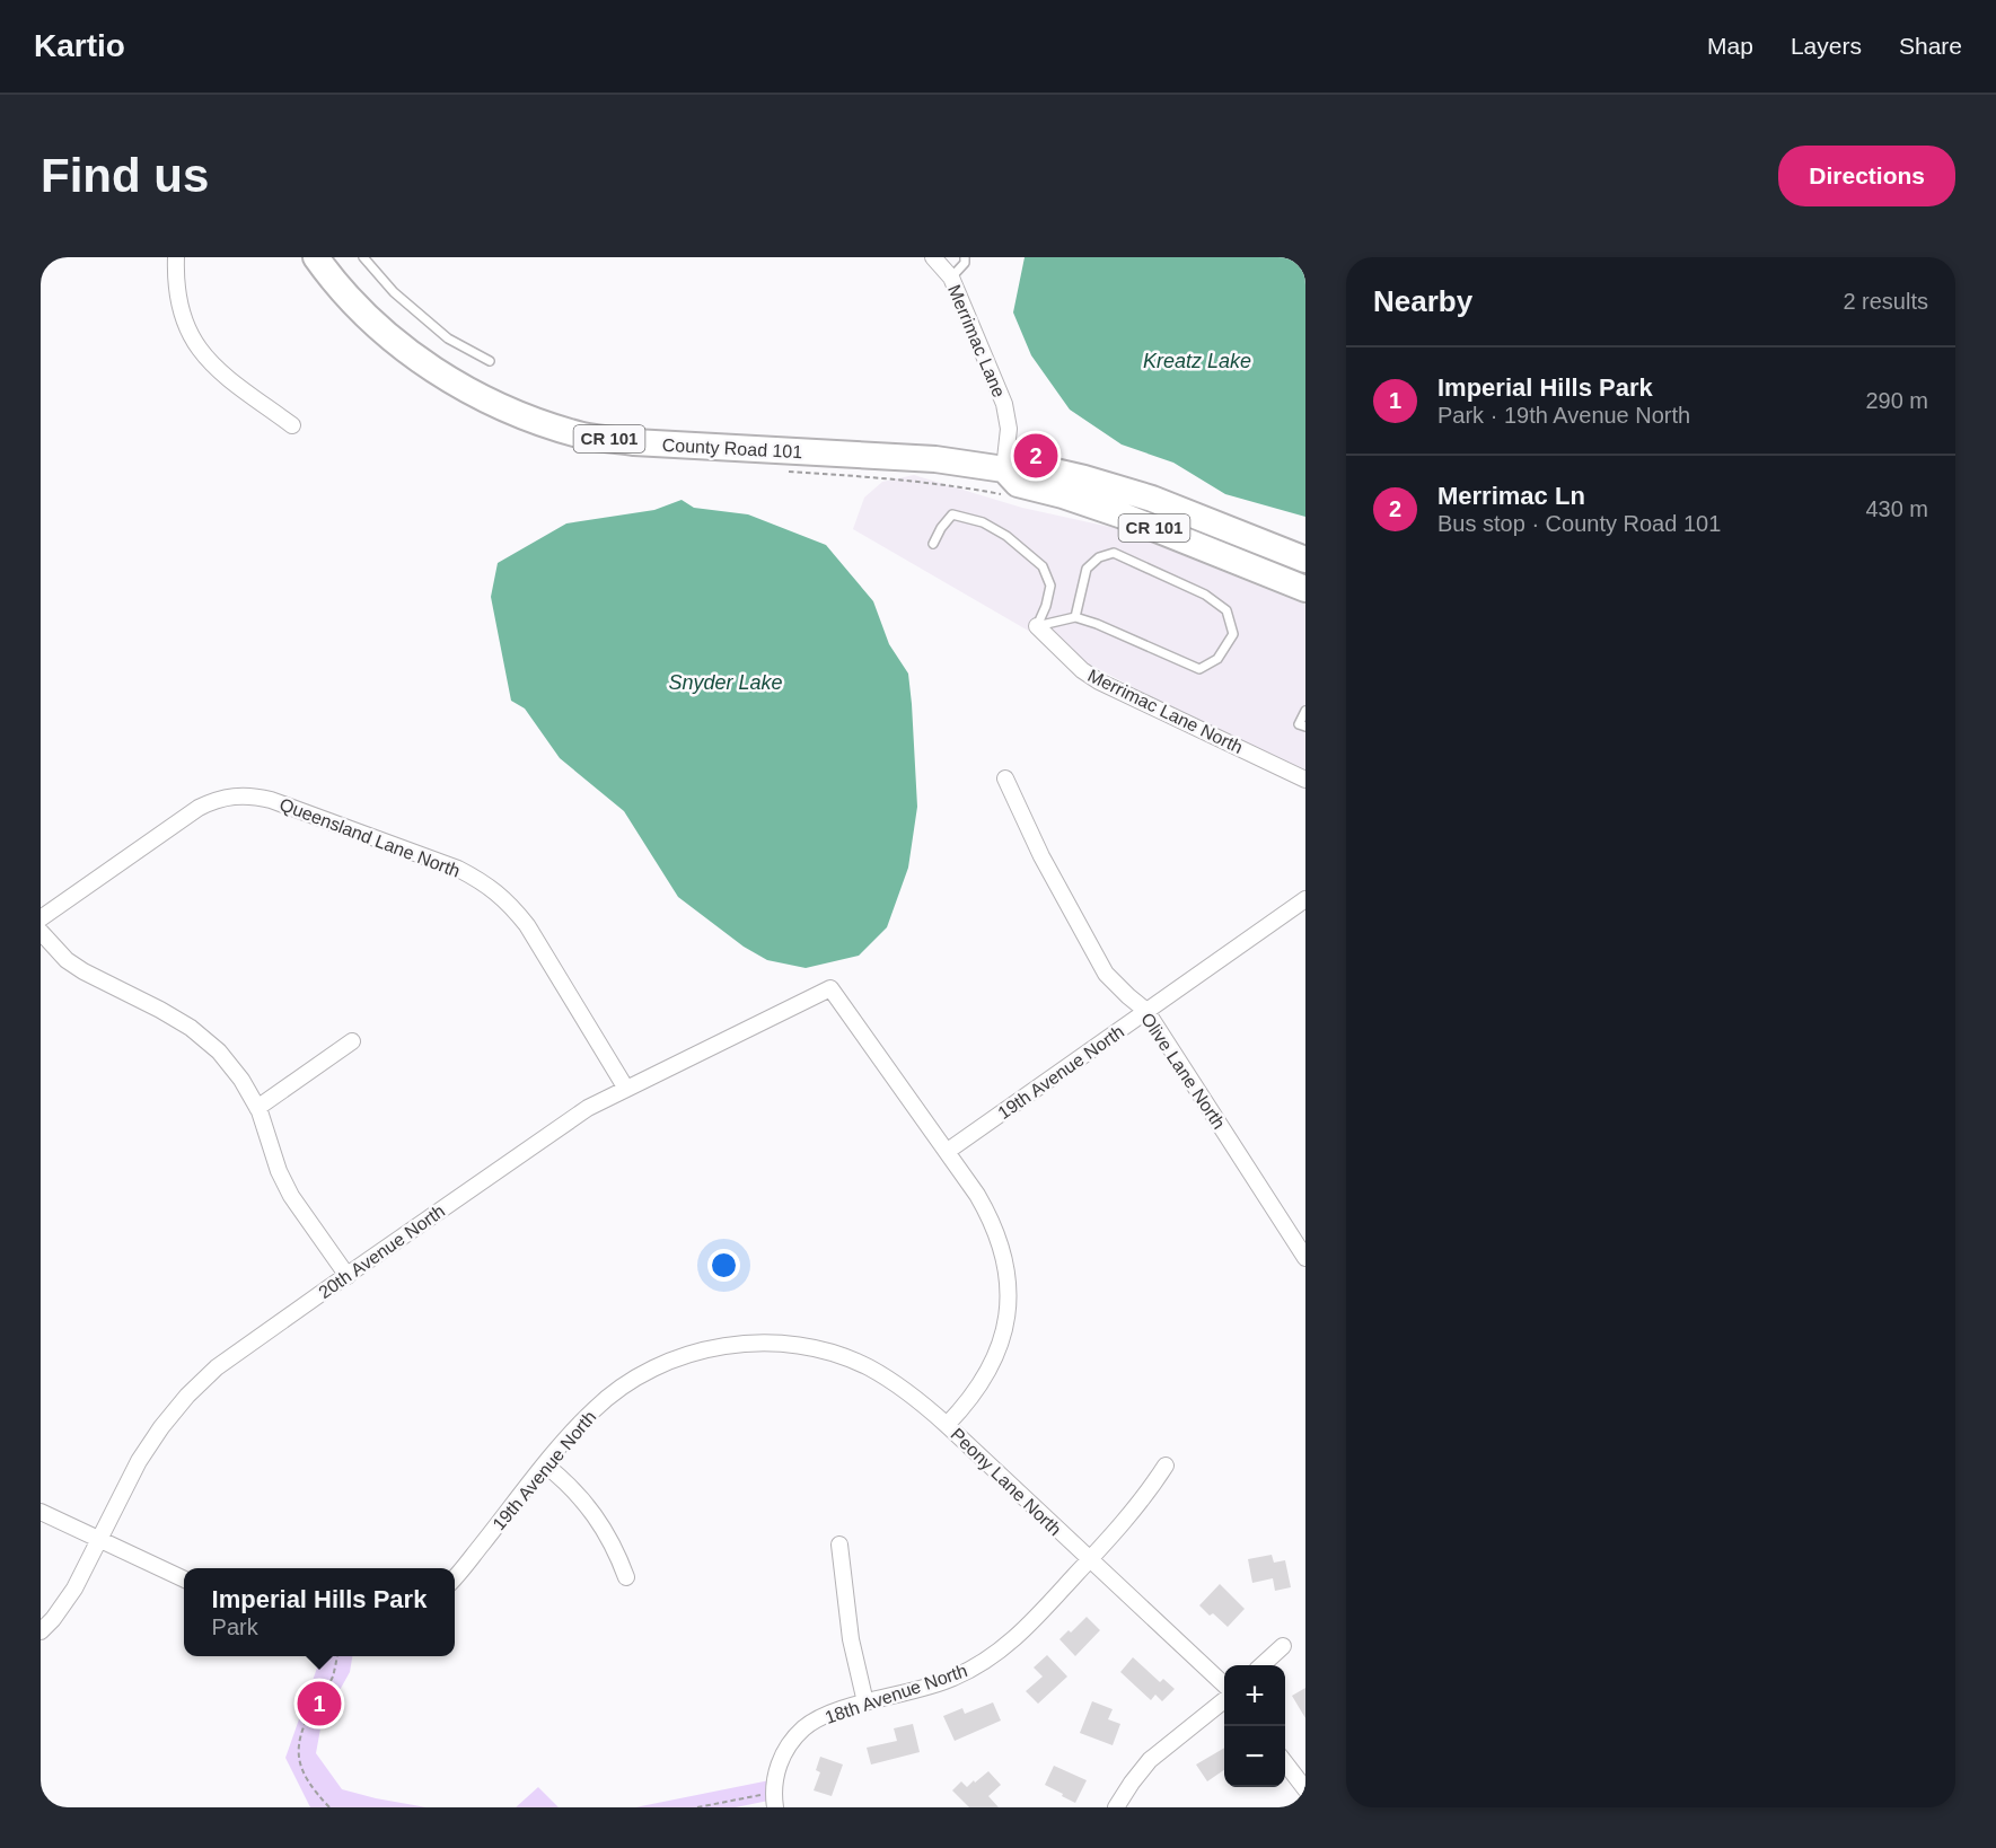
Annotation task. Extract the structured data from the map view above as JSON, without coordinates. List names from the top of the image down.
{
  "streets": {
    "main road": ["CR 101", "County Road 101"],
    "street": [
      "Merrimac Lane",
      "Merrimac Lane North",
      "Queensland Lane North",
      "Olive Lane North",
      "19th Avenue North",
      "20th Avenue North",
      "Peony Lane North",
      "18th Avenue North"
    ]
  },
  "crossings": [
    ["Merrimac Lane", "County Road 101"],
    ["Queensland Lane North", "20th Avenue North"],
    ["Olive Lane North", "19th Avenue North"],
    ["19th Avenue North", "Peony Lane North"],
    ["20th Avenue North", "Peony Lane North"],
    ["Peony Lane North", "18th Avenue North"]
  ],
  "water": ["Kreatz Lake", "Snyder Lake"],
  "page": {
    "header": "Kartio",
    "nav": ["Map", "Layers", "Share"],
    "buttons": "Directions",
    "title": "Find us",
    "heading": ["Nearby", "2 results"],
    "list": [
      {
        "mark": "1",
        "name": "Imperial Hills Park",
        "note": "Park · 19th Avenue North",
        "value": "290 m"
      },
      {
        "mark": "2",
        "name": "Merrimac Ln",
        "note": "Bus stop · County Road 101",
        "value": "430 m"
      }
    ],
    "pins": ["2", "1"],
    "popup": ["Imperial Hills Park", "Park"],
    "map_buttons": ["+", "−"]
  }
}
